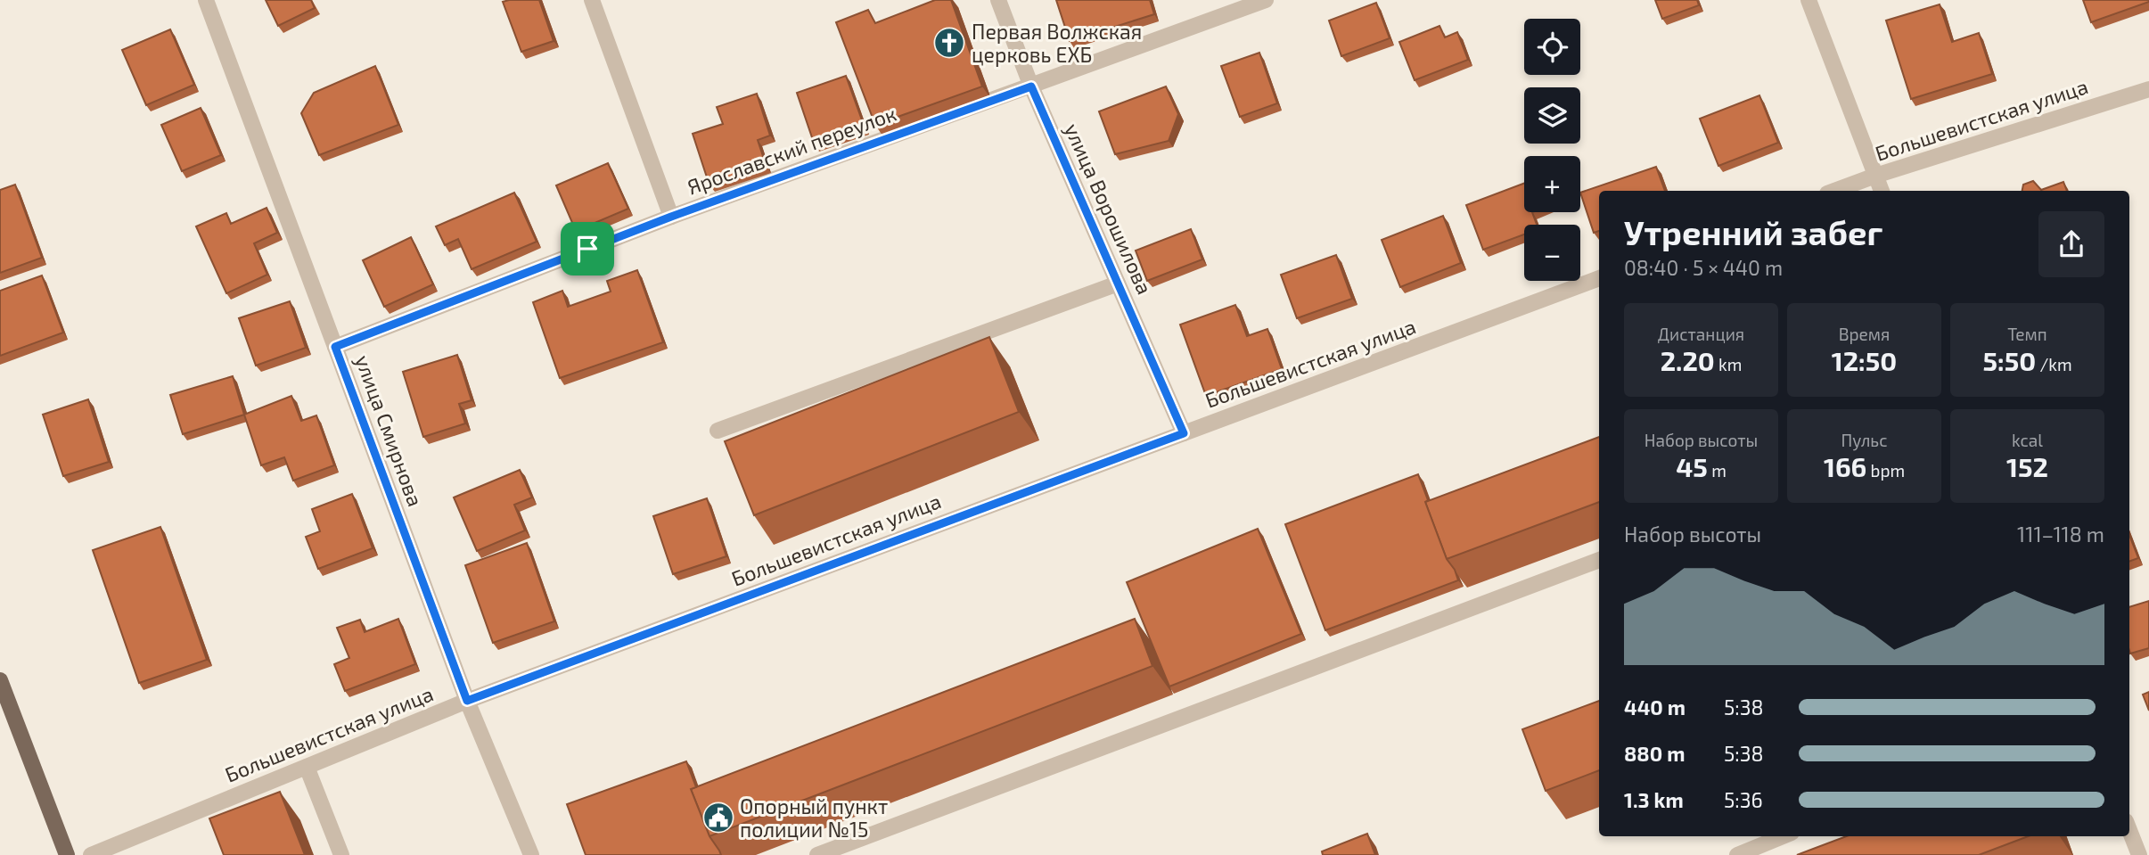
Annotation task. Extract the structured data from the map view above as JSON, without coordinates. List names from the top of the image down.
{
  "streets": {
    "street": [
      "Большевистская улица",
      "Ярославский переулок",
      "улица Ворошилова",
      "улица Смирнова"
    ]
  },
  "crossings": [
    ["Большевистская улица", "улица Ворошилова"],
    ["Большевистская улица", "улица Смирнова"],
    ["Ярославский переулок", "улица Ворошилова"],
    ["Ярославский переулок", "улица Смирнова"]
  ],
  "places": {
    "church": ["Первая Волжская церковь ЕХБ"],
    "public building": ["Опорный пункт полиции №15"]
  },
  "page": {
    "map_buttons": ["+", "−"],
    "heading": ["Утренний забег", "08:40 · 5 × 440 m"],
    "stats": [
      ["Дистанция", "2.20 km"],
      ["Время", "12:50"],
      ["Темп", "5:50 /km"],
      ["Набор высоты", "45 m"],
      ["Пульс", "166 bpm"],
      ["kcal", "152"]
    ],
    "chart": ["Набор высоты", "111–118 m"],
    "list": [
      {
        "name": "440 m",
        "note": "5:38"
      },
      {
        "name": "880 m",
        "note": "5:38"
      },
      {
        "name": "1.3 km",
        "note": "5:36"
      }
    ]
  }
}
